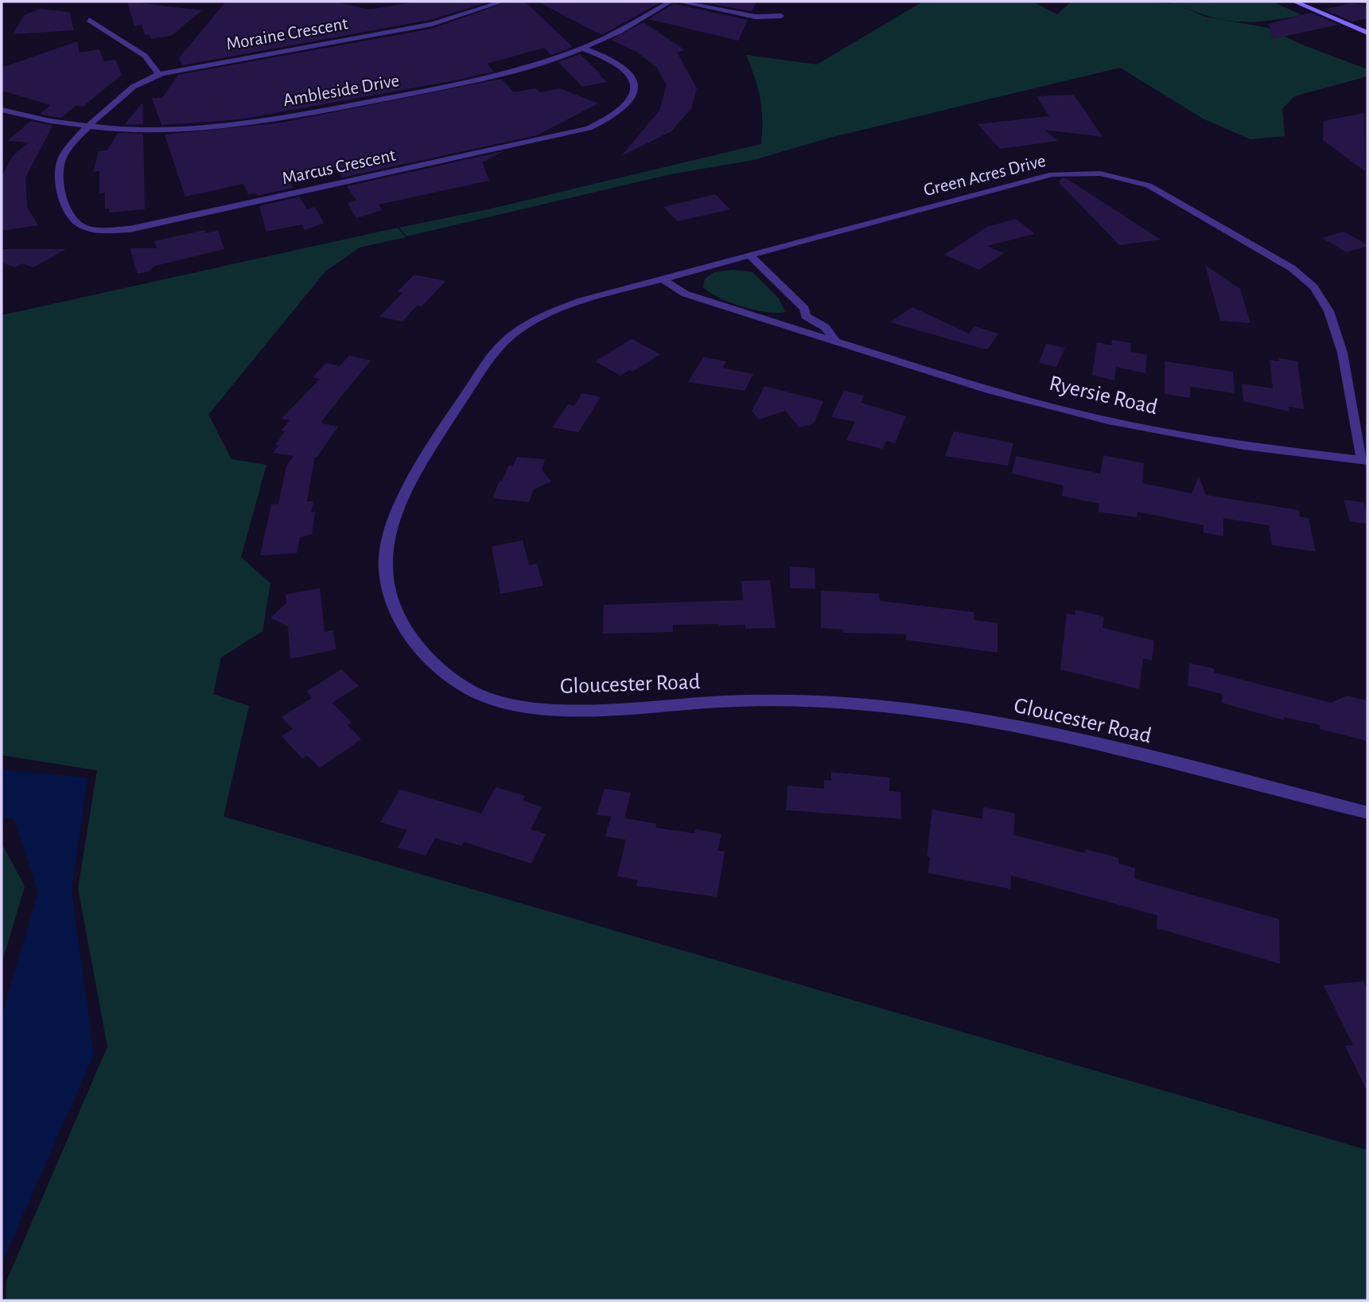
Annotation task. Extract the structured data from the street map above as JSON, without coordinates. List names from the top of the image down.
{
  "streets": {
    "street": [
      "Moraine Crescent",
      "Ambleside Drive",
      "Marcus Crescent",
      "Green Acres Drive",
      "Ryersie Road",
      "Gloucester Road"
    ]
  },
  "crossings": [
    ["Moraine Crescent", "Ambleside Drive"],
    ["Moraine Crescent", "Marcus Crescent"],
    ["Ambleside Drive", "Marcus Crescent"],
    ["Green Acres Drive", "Ryersie Road"],
    ["Green Acres Drive", "Gloucester Road"],
    ["Ryersie Road", "Gloucester Road"]
  ]
}
